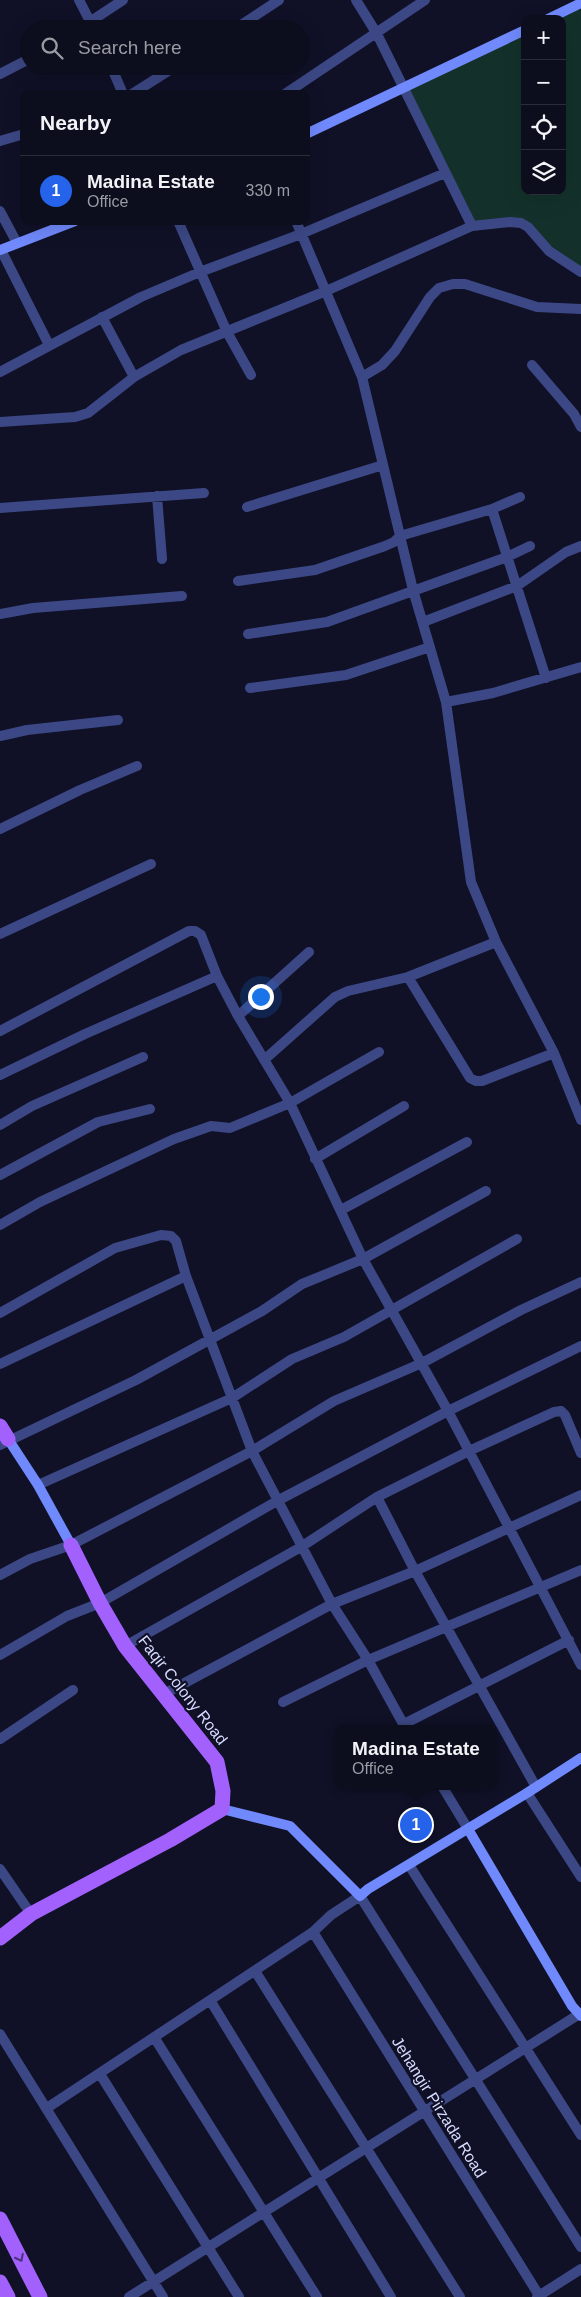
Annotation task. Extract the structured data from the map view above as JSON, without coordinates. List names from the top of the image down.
{
  "streets": {
    "main road": ["Faqir Colony Road"],
    "street": ["Jehangir Pirzada Road"]
  },
  "page": {
    "map_buttons": ["+", "−"],
    "search": "Search here",
    "heading": "Nearby",
    "list": [
      {
        "mark": "1",
        "name": "Madina Estate",
        "note": "Office",
        "value": "330 m"
      }
    ],
    "popup": ["Madina Estate", "Office"],
    "pins": "1"
  }
}
